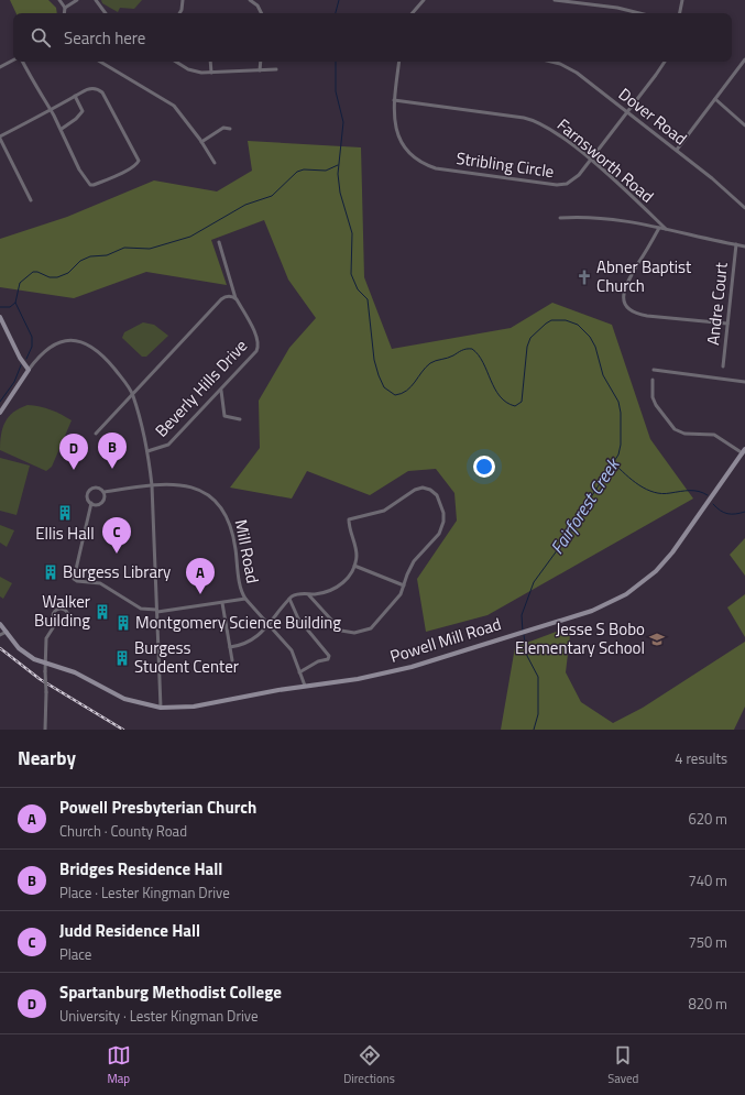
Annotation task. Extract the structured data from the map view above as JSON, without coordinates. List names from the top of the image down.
{
  "streets": {
    "street": [
      "Dover Road",
      "Farnsworth Road",
      "Stribling Circle",
      "Andre Court",
      "Beverly Hills Drive",
      "Mill Road",
      "Powell Mill Road"
    ]
  },
  "crossings": [
    ["Dover Road", "Stribling Circle"],
    ["Farnsworth Road", "Stribling Circle"]
  ],
  "water": ["Fairforest Creek"],
  "places": {
    "church": ["Abner Baptist Church"],
    "building": [
      "Ellis Hall",
      "Burgess Library",
      "Walker Building",
      "Montgomery Science Building",
      "Burgess Student Center"
    ],
    "school or university": ["Jesse S Bobo Elementary School"]
  },
  "page": {
    "search": "Search here",
    "pins": [
      "B",
      "D",
      "C",
      "A"
    ],
    "heading": ["Nearby", "4 results"],
    "list": [
      {
        "mark": "A",
        "name": "Powell Presbyterian Church",
        "note": "Church · County Road",
        "value": "620 m"
      },
      {
        "mark": "B",
        "name": "Bridges Residence Hall",
        "note": "Place · Lester Kingman Drive",
        "value": "740 m"
      },
      {
        "mark": "C",
        "name": "Judd Residence Hall",
        "note": "Place",
        "value": "750 m"
      },
      {
        "mark": "D",
        "name": "Spartanburg Methodist College",
        "note": "University · Lester Kingman Drive",
        "value": "820 m"
      }
    ],
    "nav": ["Map", "Directions", "Saved"]
  }
}
